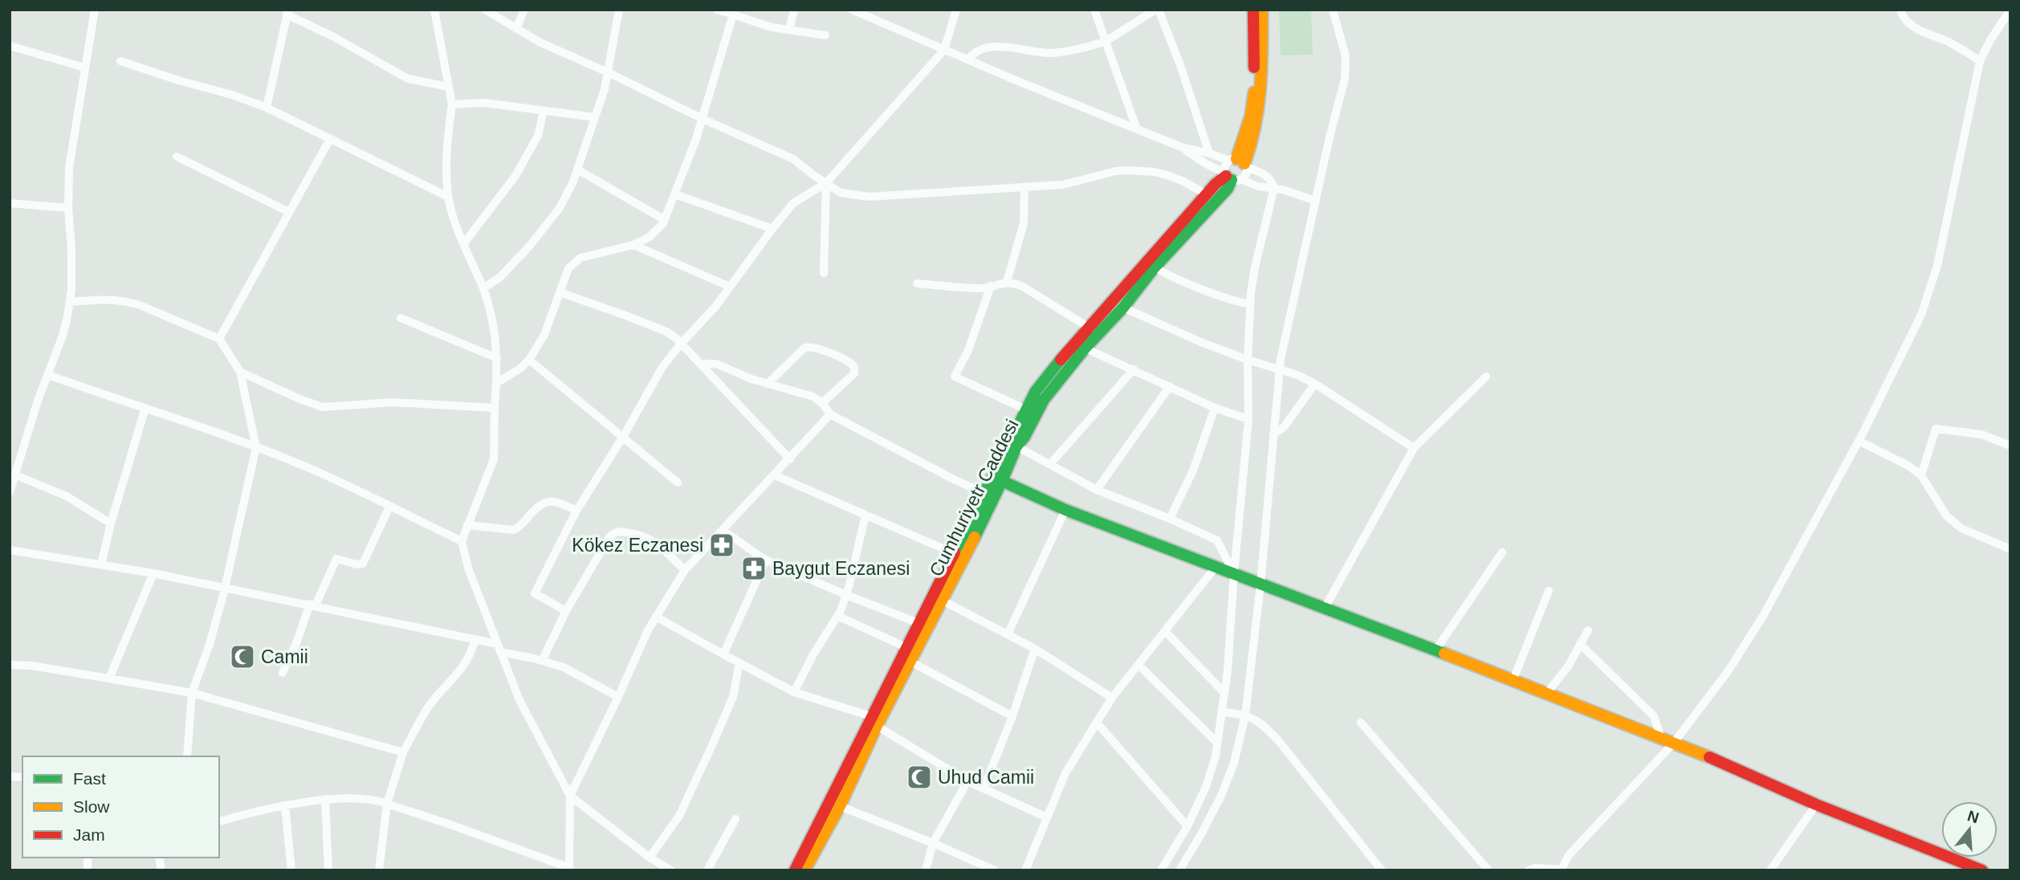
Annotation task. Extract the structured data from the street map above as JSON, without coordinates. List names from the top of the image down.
{
  "streets": {
    "main road": ["Cumhuriyetr Caddesi"]
  },
  "places": {
    "pharmacy": ["Kökez Eczanesi", "Baygut Eczanesi"],
    "mosque": ["Camii", "Uhud Camii"]
  },
  "legend": ["Fast", "Slow", "Jam"],
  "north": "top"
}
